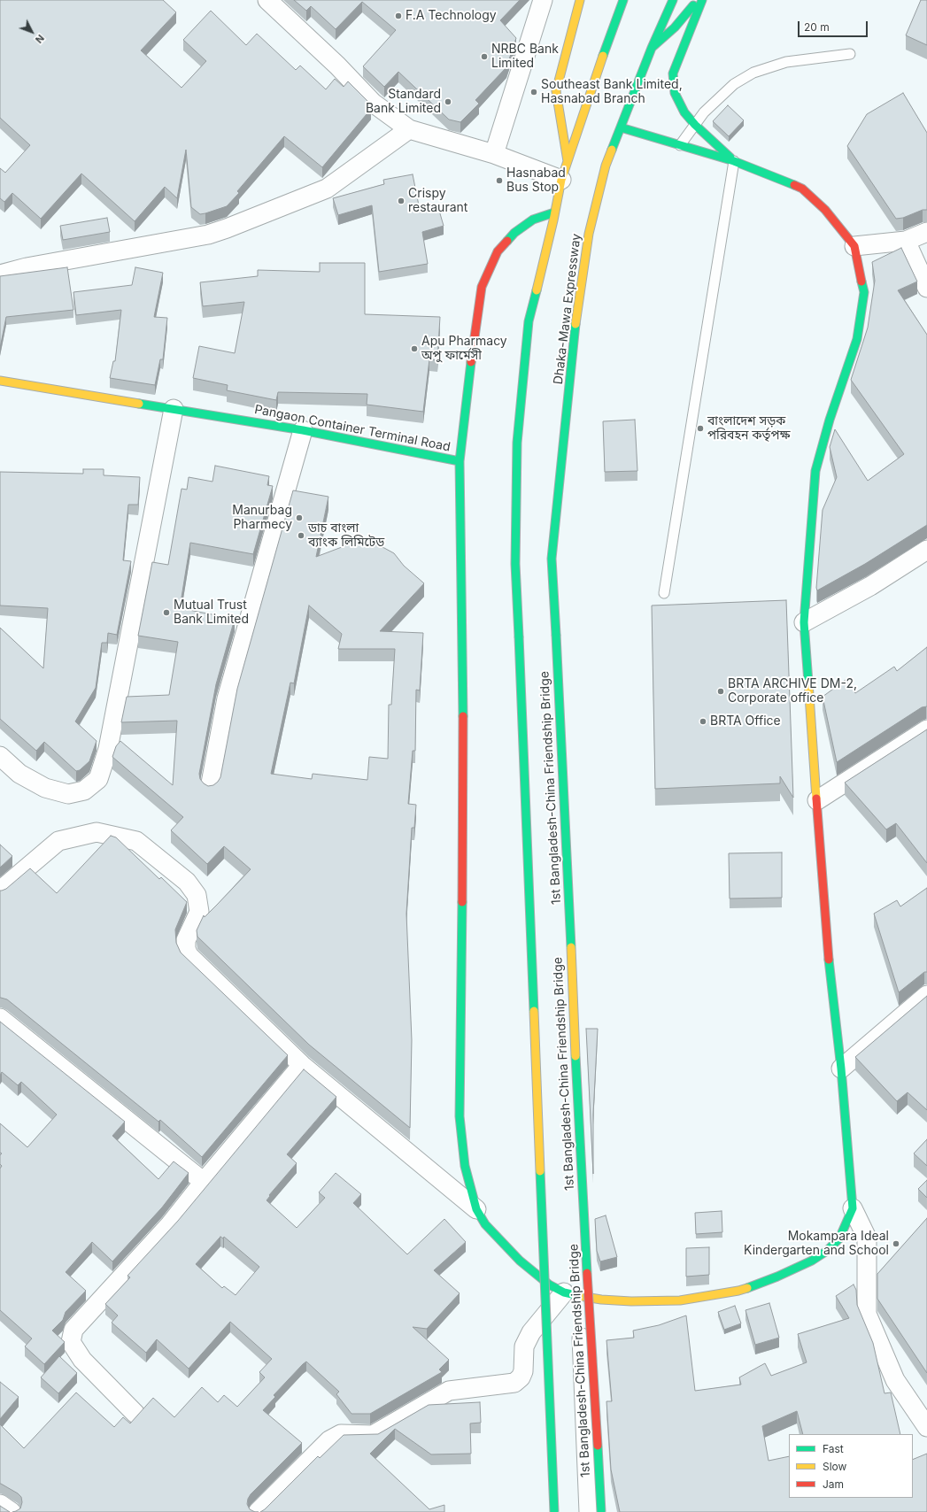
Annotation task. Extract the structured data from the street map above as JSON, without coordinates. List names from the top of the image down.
{
  "streets": {
    "main road": ["Dhaka-Mawa Expressway", "Pangaon Container Terminal Road", "1st Bangladesh-China Friendship Bridge"]
  },
  "crossings": [
    ["Dhaka-Mawa Expressway", "Pangaon Container Terminal Road"],
    ["Dhaka-Mawa Expressway", "1st Bangladesh-China Friendship Bridge"]
  ],
  "places": [
    "F.A Technology",
    "NRBC Bank Limited",
    "Southeast Bank Limited, Hasnabad Branch",
    "Standard Bank Limited",
    "Hasnabad Bus Stop",
    "Crispy restaurant",
    "Apu Pharmacy অপু ফার্মেসী",
    "বাংলাদেশ সড়ক পরিবহন কর্তৃপক্ষ",
    "Manurbag Pharmecy",
    "ডাচ বাংলা ব্যাংক লিমিটেড",
    "Mutual Trust Bank Limited",
    "BRTA ARCHIVE DM-2, Corporate office",
    "BRTA Office",
    "Mokampara Ideal Kindergarten and School"
  ],
  "legend": ["Fast", "Slow", "Jam"],
  "scale_bar": "20 m",
  "north": "bottom right"
}
